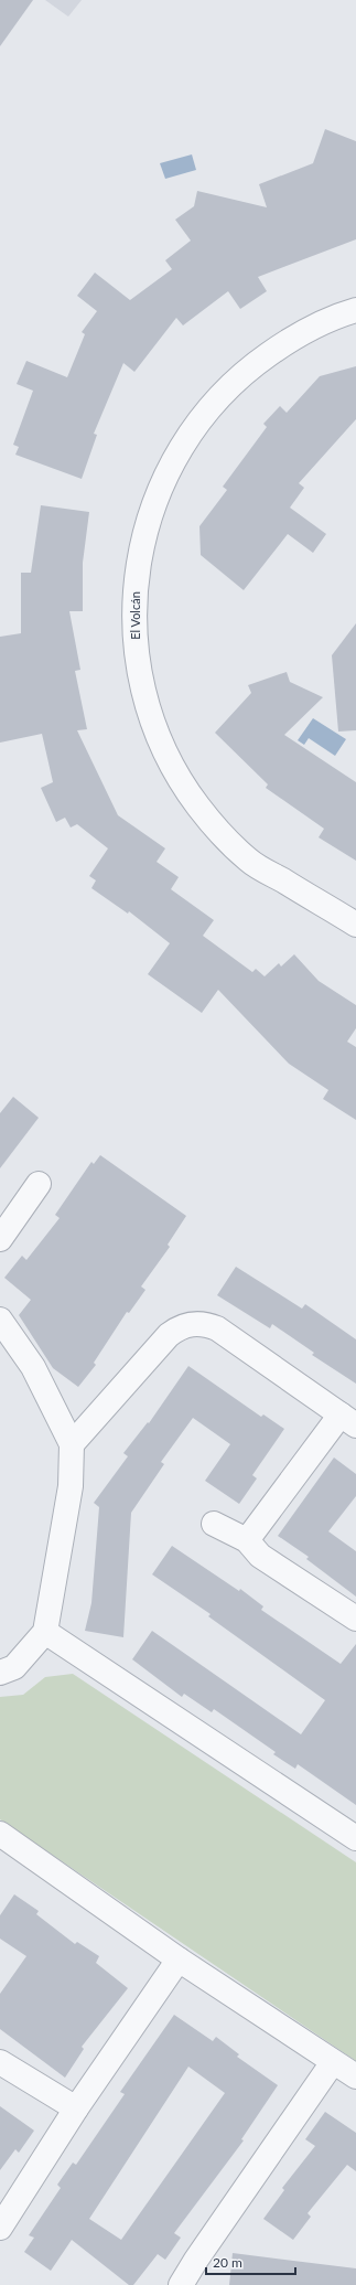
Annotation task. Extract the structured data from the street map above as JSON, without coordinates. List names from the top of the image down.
{
  "streets": {
    "street": ["El Volcán"]
  },
  "scale_bar": "20 m"
}
